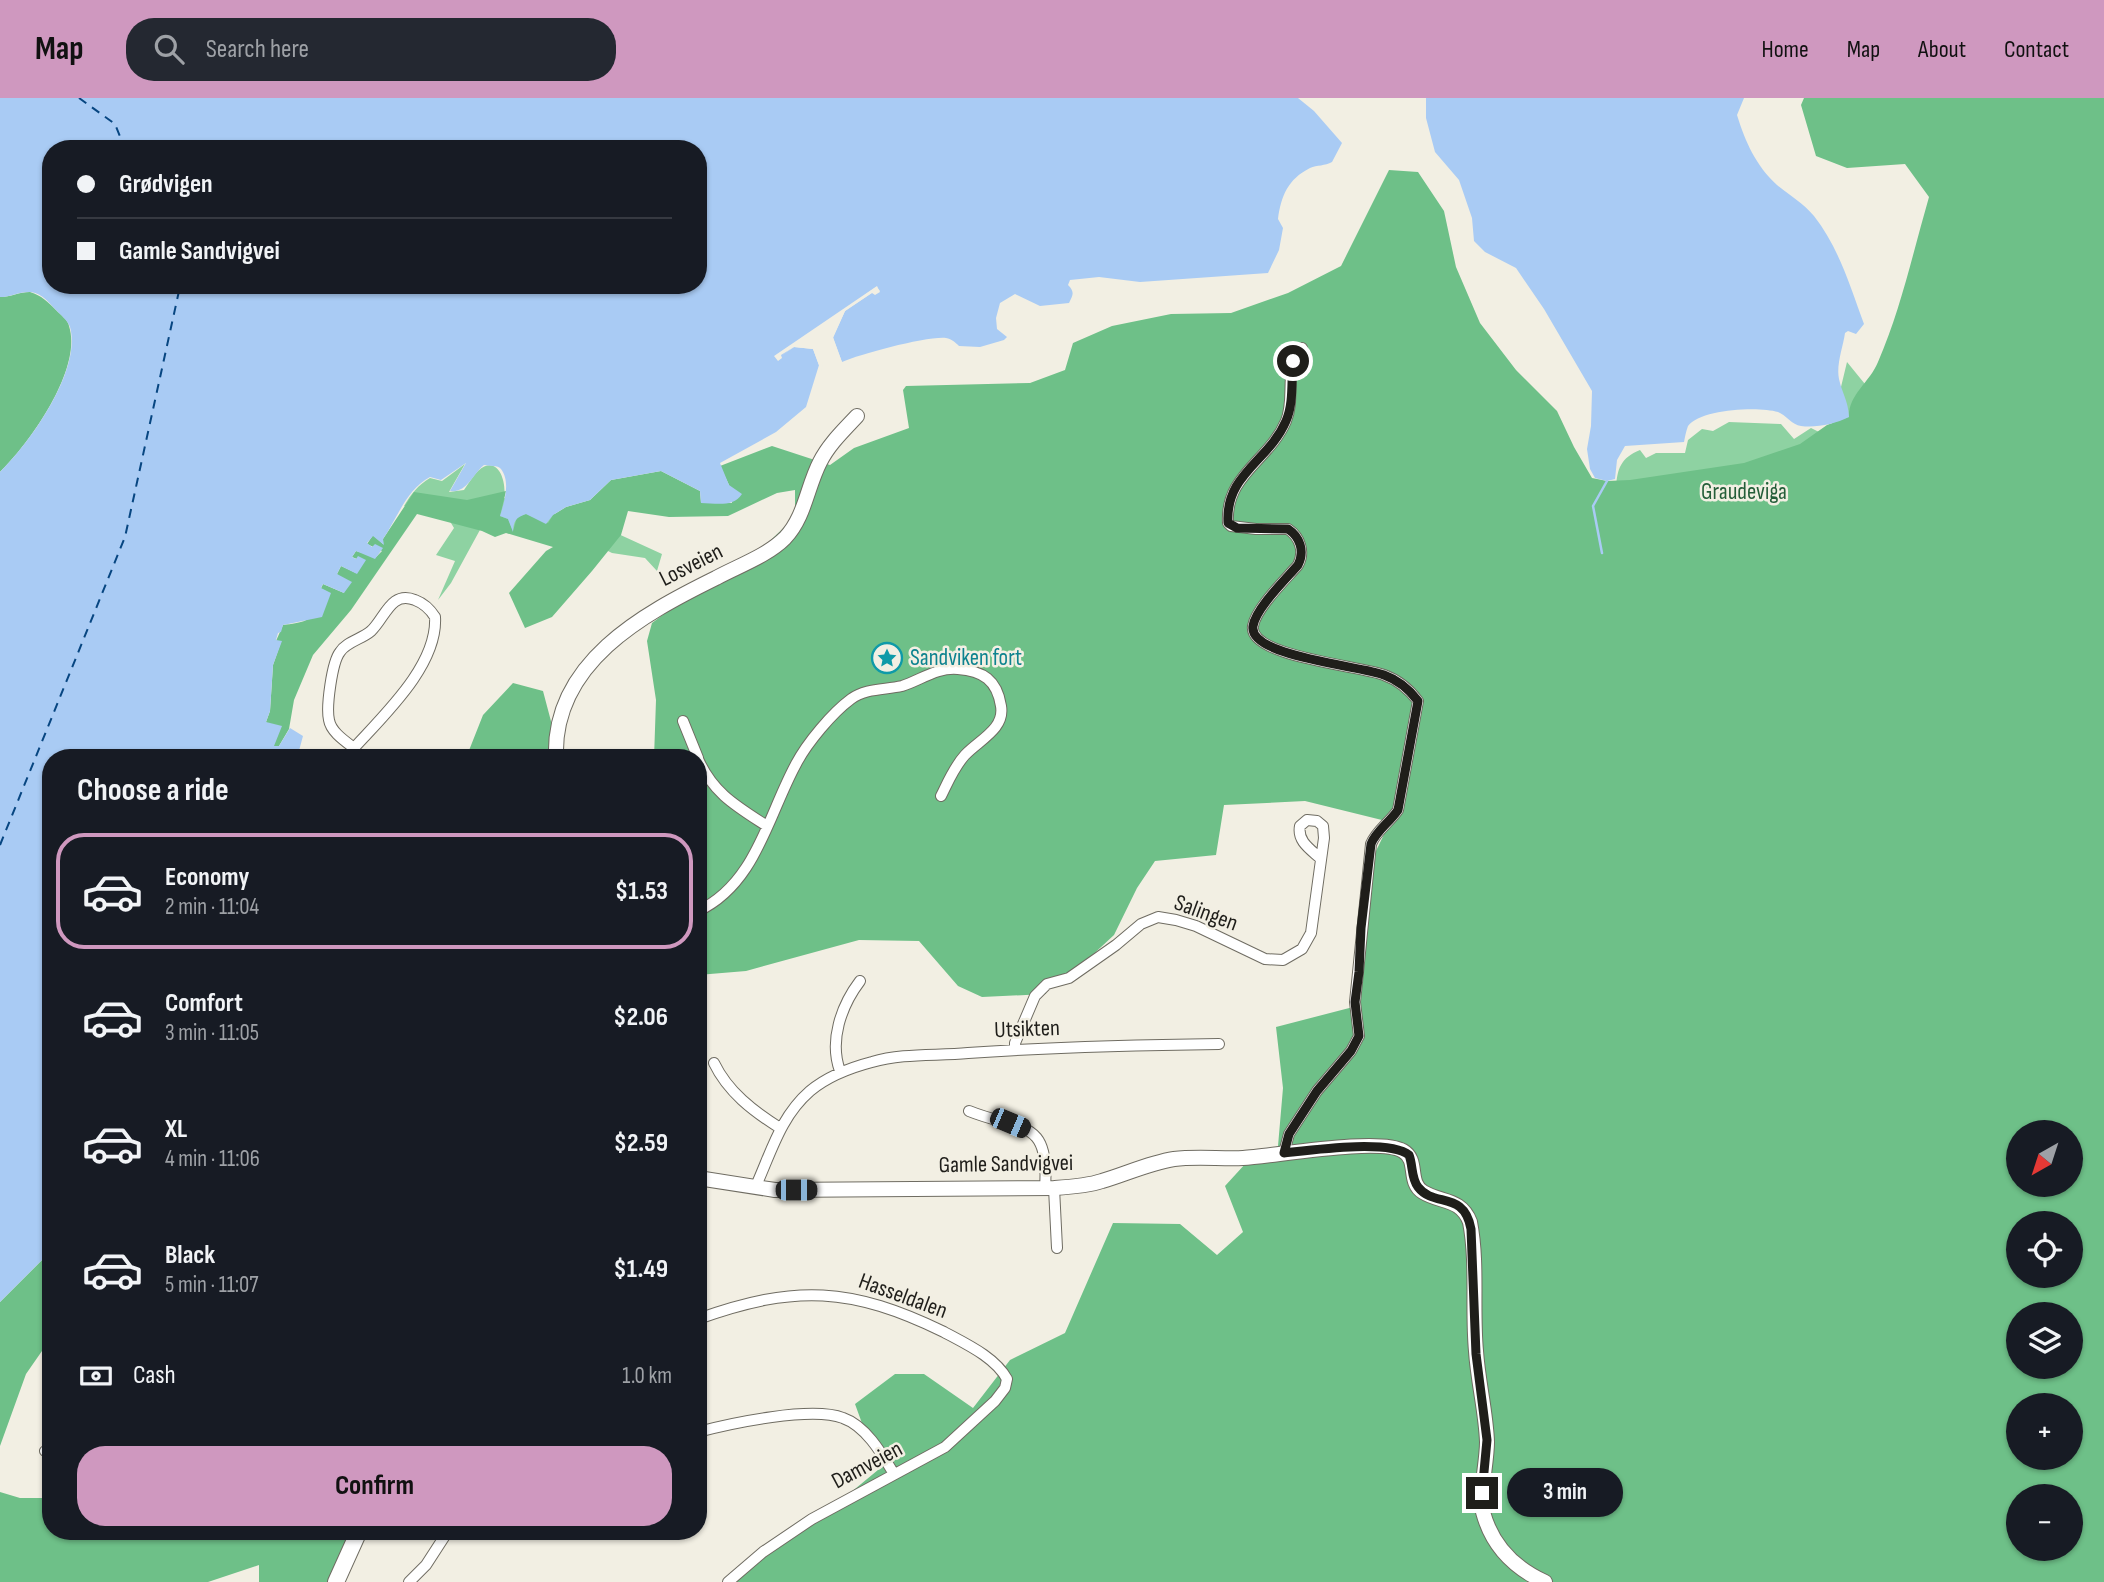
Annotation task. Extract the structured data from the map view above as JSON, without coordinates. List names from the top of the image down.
{
  "streets": {
    "street": [
      "Losveien",
      "Salingen",
      "Utsikten",
      "Gamle Sandvigvei",
      "Hasseldalen",
      "Damveien"
    ]
  },
  "crossings": [
    ["Salingen", "Utsikten"],
    ["Utsikten", "Gamle Sandvigvei"],
    ["Hasseldalen", "Damveien"]
  ],
  "parks": ["Graudeviga"],
  "places": {
    "place": ["Sandviken fort"]
  },
  "north": "bottom left",
  "page": {
    "header": "Map",
    "search": "Search here",
    "nav": [
      "Home",
      "Map",
      "About",
      "Contact"
    ],
    "banner": ["Grødvigen", "Gamle Sandvigvei"],
    "heading": "Choose a ride",
    "list": [
      {
        "name": "Economy",
        "note": "2 min · 11:04",
        "value": "$1.53"
      },
      {
        "name": "Comfort",
        "note": "3 min · 11:05",
        "value": "$2.06"
      },
      {
        "name": "XL",
        "note": "4 min · 11:06",
        "value": "$2.59"
      },
      {
        "name": "Black",
        "note": "5 min · 11:07",
        "value": "$1.49"
      }
    ],
    "map_buttons": ["+", "−"],
    "pay": ["Cash", "1.0 km"],
    "buttons": "Confirm",
    "bubble": "3 min"
  }
}
